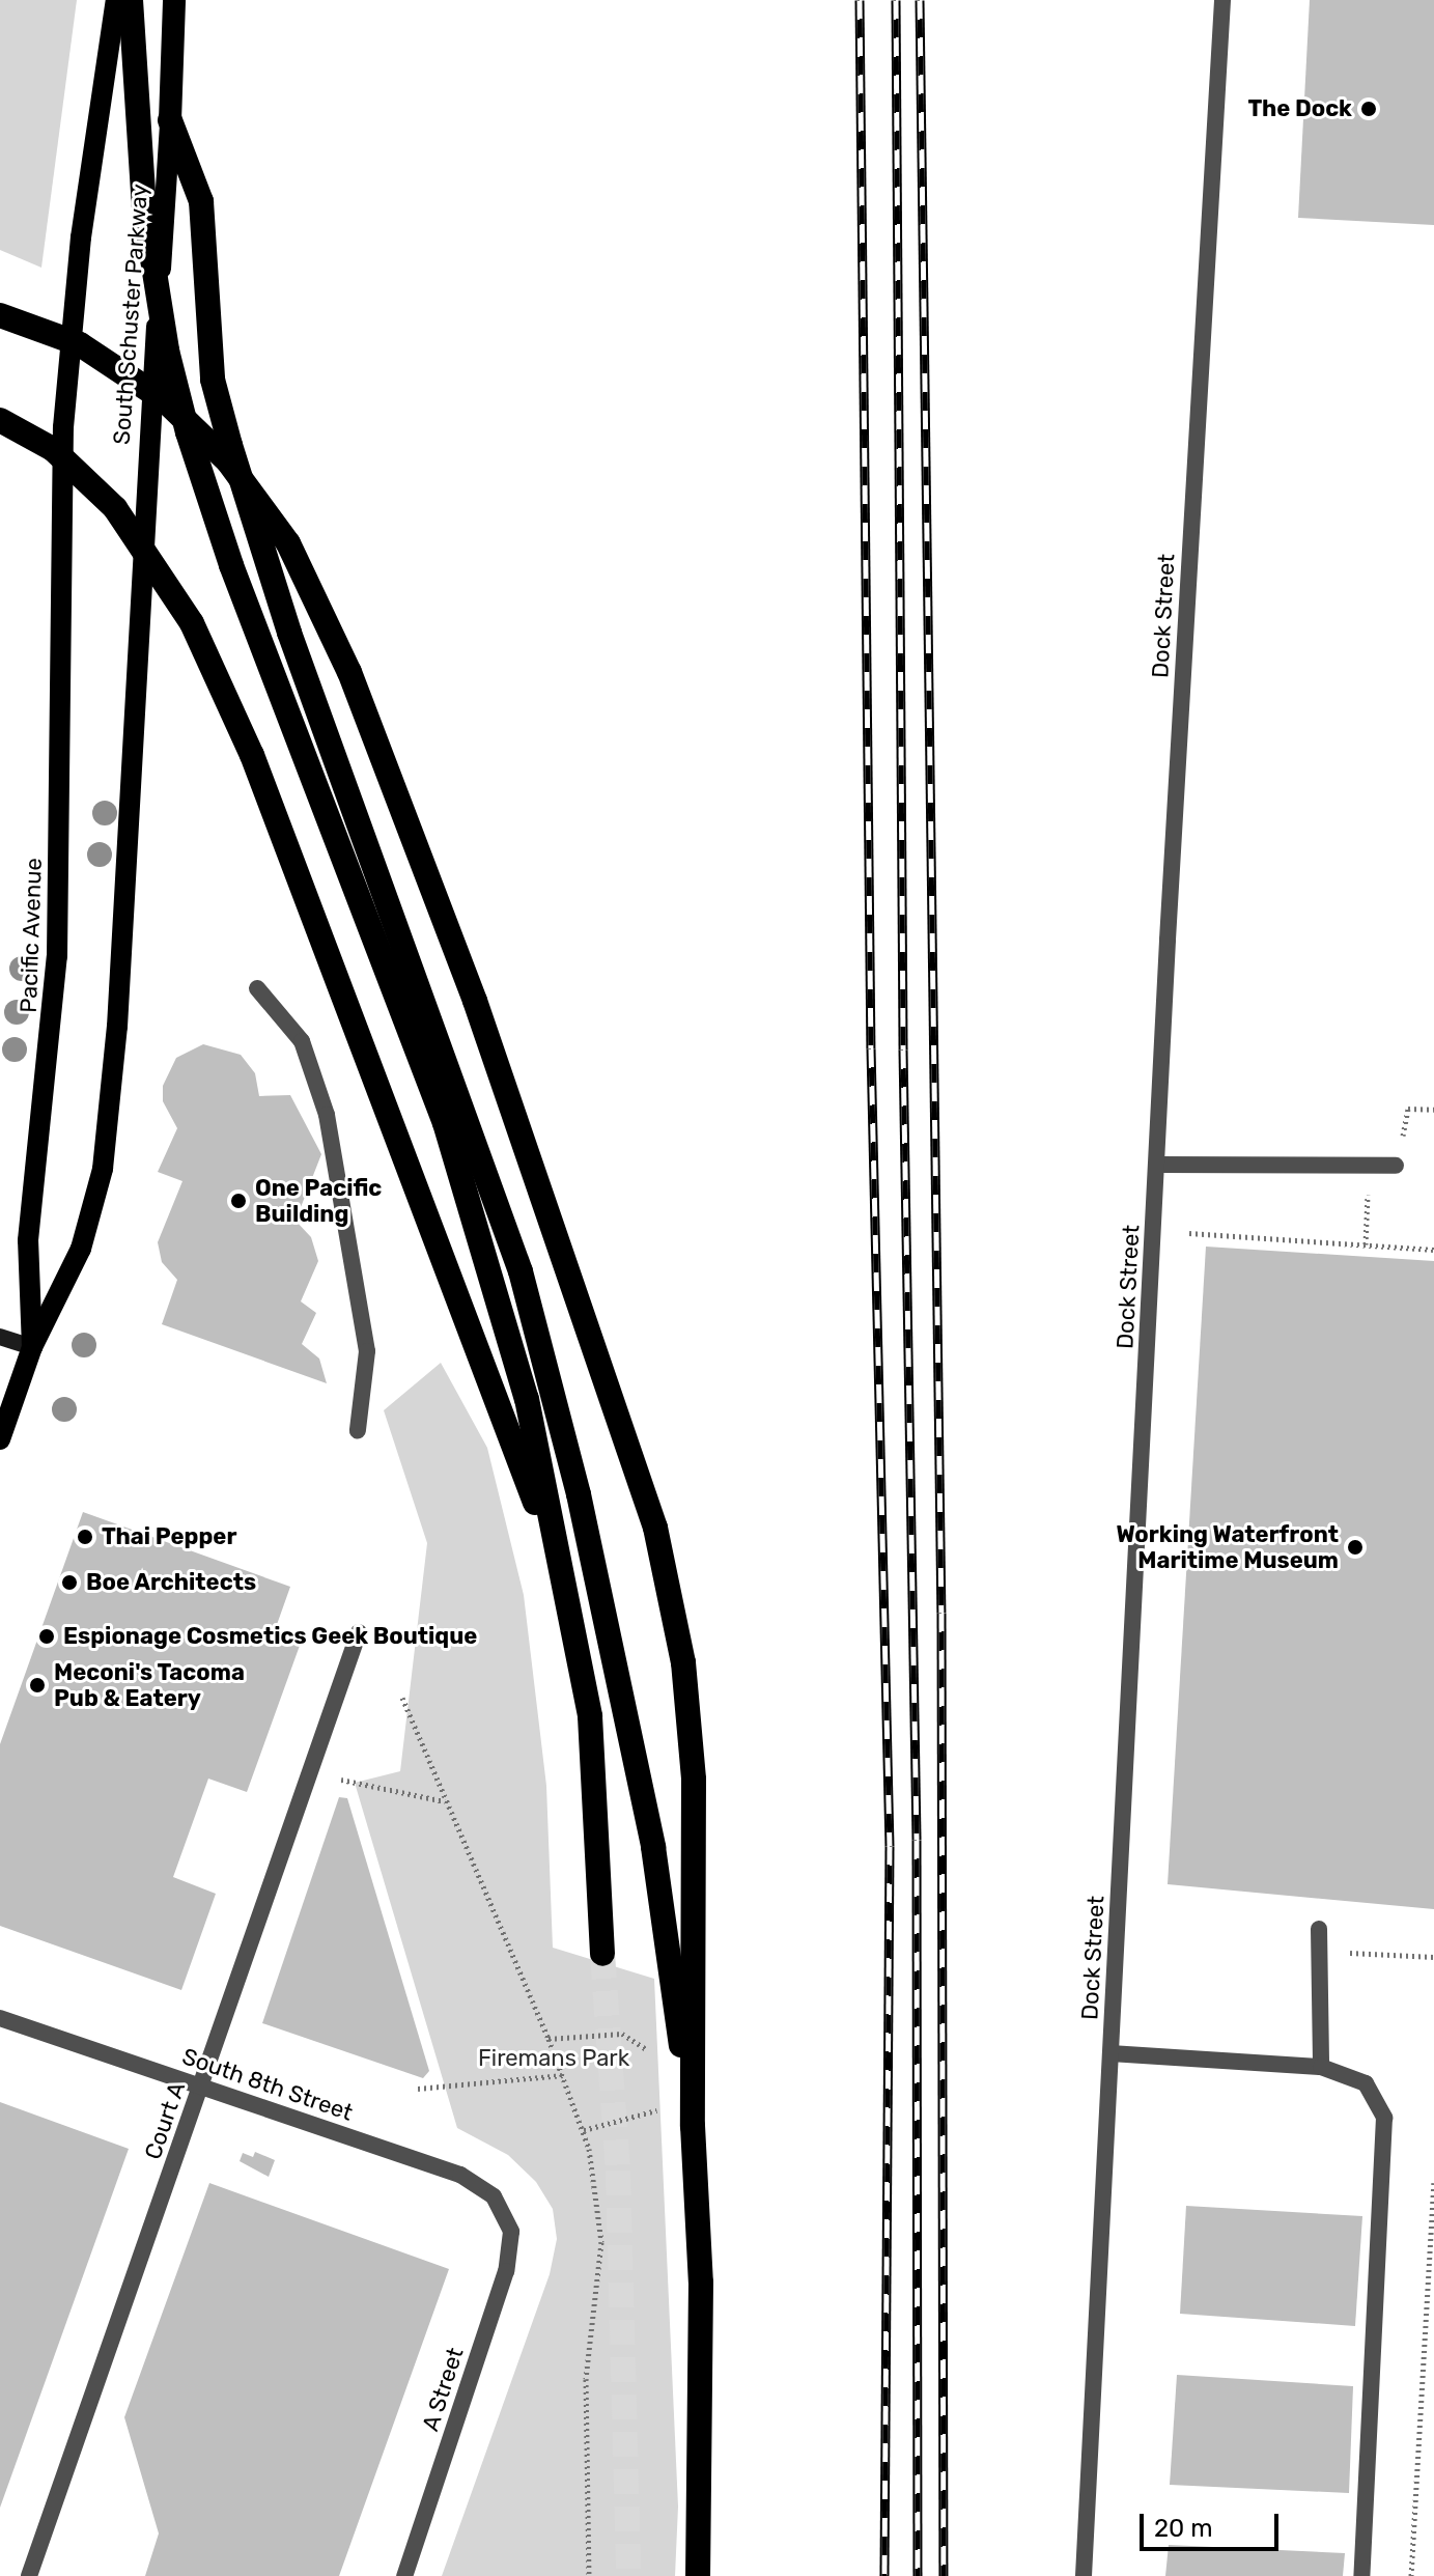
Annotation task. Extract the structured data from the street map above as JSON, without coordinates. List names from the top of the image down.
{
  "streets": {
    "highway": ["South Schuster Parkway"],
    "main road": ["Pacific Avenue"],
    "street": [
      "Dock Street",
      "South 8th Street",
      "Court A",
      "A Street"
    ]
  },
  "crossings": [
    ["South Schuster Parkway", "Pacific Avenue"],
    ["South 8th Street", "Court A"],
    ["South 8th Street", "A Street"]
  ],
  "parks": ["Firemans Park"],
  "places": [
    "The Dock",
    "One Pacific Building",
    "Thai Pepper",
    "Working Waterfront Maritime Museum",
    "Boe Architects",
    "Espionage Cosmetics Geek Boutique",
    "Meconi's Tacoma Pub & Eatery"
  ],
  "scale_bar": "20 m"
}
